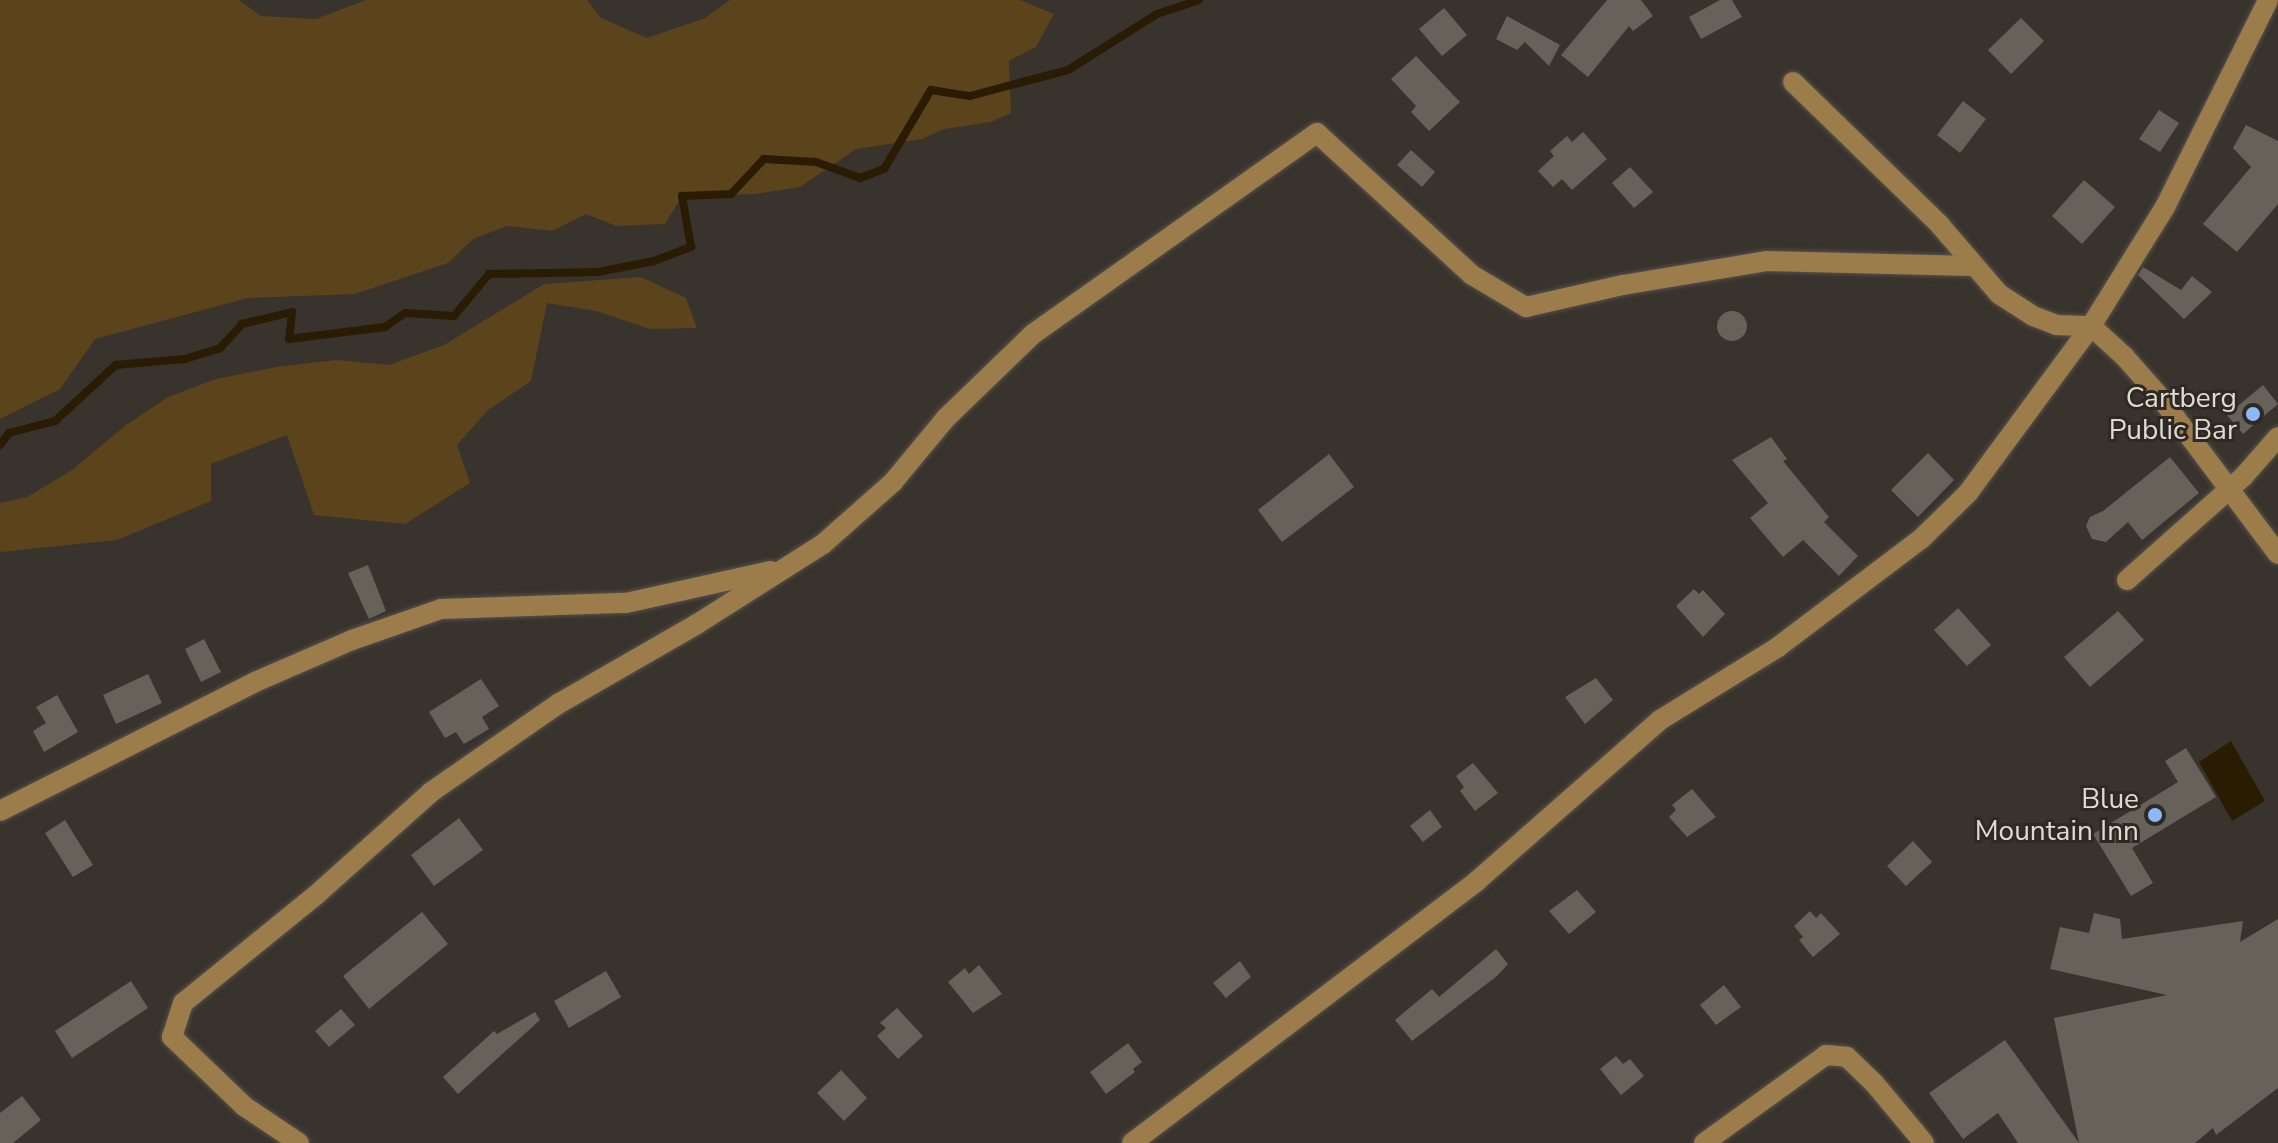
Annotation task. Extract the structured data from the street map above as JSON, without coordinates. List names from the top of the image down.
{
  "places": ["Cartberg Public Bar", "Blue Mountain Inn"]
}
